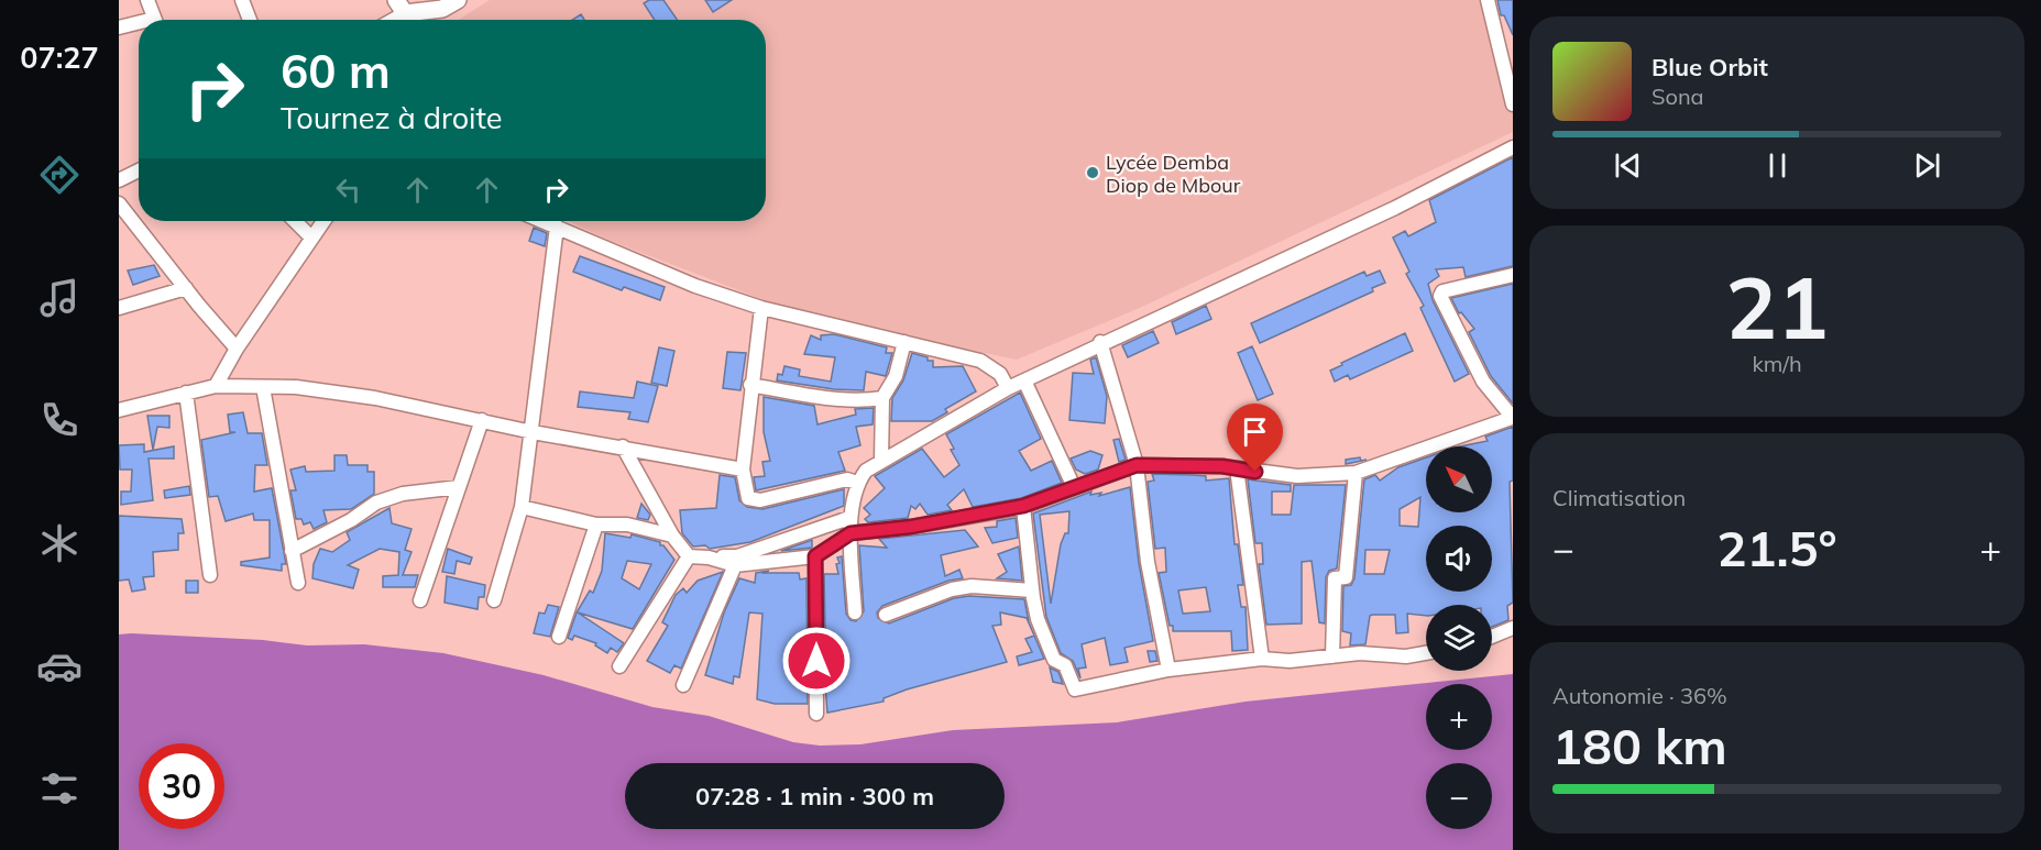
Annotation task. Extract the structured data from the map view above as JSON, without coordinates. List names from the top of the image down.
{
  "places": ["Lycée Demba Diop de Mbour"],
  "north": "top left",
  "page": {
    "tabs": "07:27",
    "turn": ["60 m", "Tournez à droite"],
    "song": ["Blue Orbit", "Sona"],
    "tile": [
      ["21", "km/h"],
      "Climatisation",
      ["Autonomie · 36%", "180 km"]
    ],
    "map_buttons": ["+", "−"],
    "heat": ["−", "21.5°", "+"],
    "limit": "30",
    "trip": "07:28 · 1 min · 300 m"
  }
}
